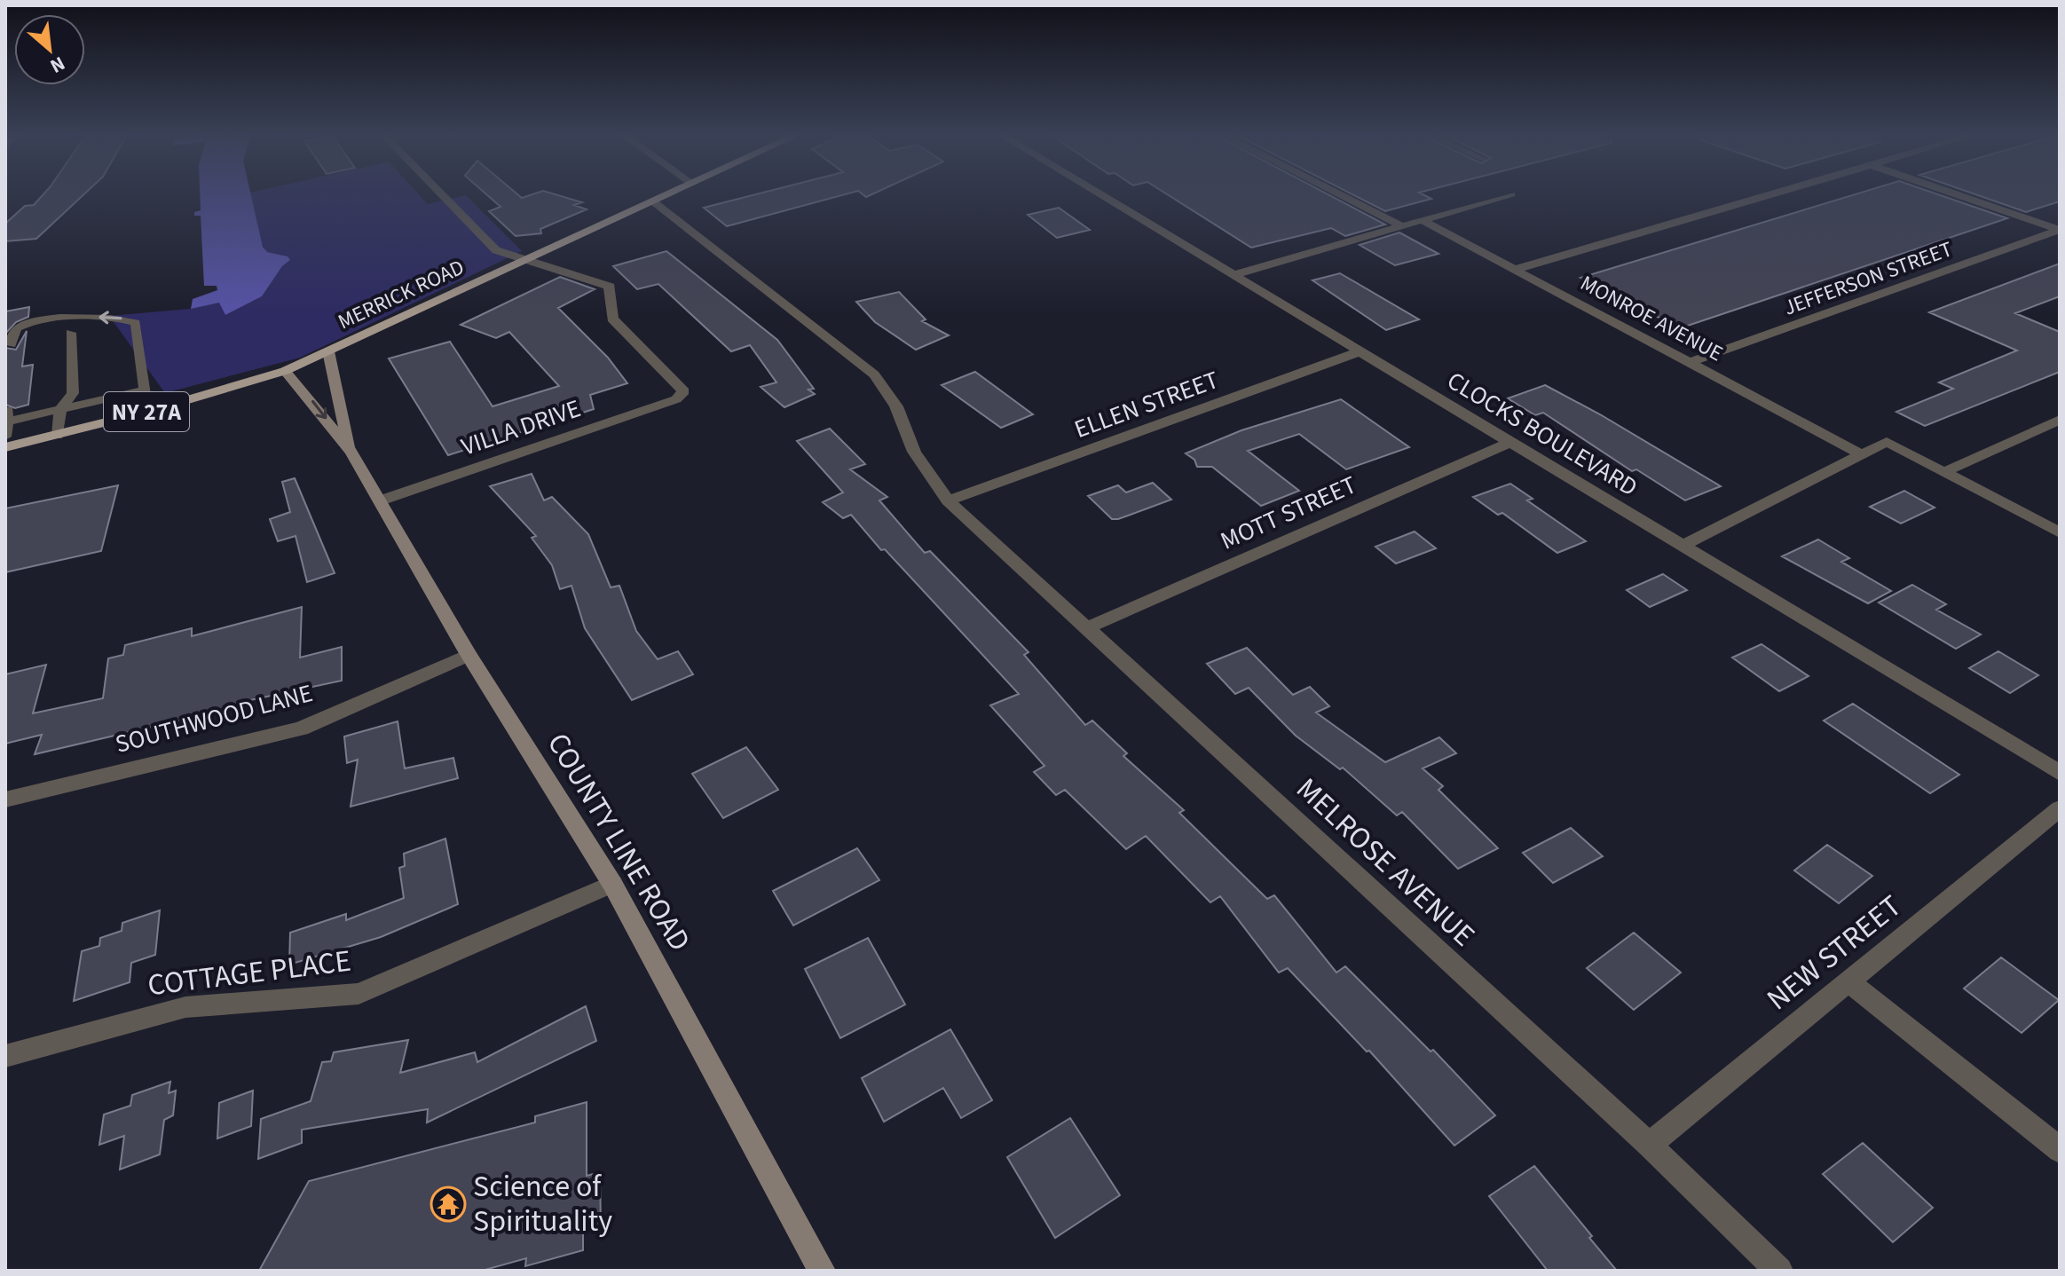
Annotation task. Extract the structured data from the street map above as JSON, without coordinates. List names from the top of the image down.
{
  "streets": {
    "main road": ["MERRICK ROAD", "NY 27A", "COUNTY LINE ROAD"],
    "street": [
      "JEFFERSON STREET",
      "MONROE AVENUE",
      "ELLEN STREET",
      "VILLA DRIVE",
      "CLOCKS BOULEVARD",
      "MOTT STREET",
      "SOUTHWOOD LANE",
      "MELROSE AVENUE",
      "NEW STREET",
      "COTTAGE PLACE"
    ]
  },
  "crossings": [
    ["JEFFERSON STREET", "MONROE AVENUE"],
    ["MERRICK ROAD", "VILLA DRIVE"],
    ["MERRICK ROAD", "COUNTY LINE ROAD"],
    ["MERRICK ROAD", "MELROSE AVENUE"],
    ["ELLEN STREET", "CLOCKS BOULEVARD"],
    ["ELLEN STREET", "MELROSE AVENUE"],
    ["VILLA DRIVE", "COUNTY LINE ROAD"],
    ["CLOCKS BOULEVARD", "MOTT STREET"],
    ["MOTT STREET", "MELROSE AVENUE"],
    ["SOUTHWOOD LANE", "COUNTY LINE ROAD"],
    ["COUNTY LINE ROAD", "COTTAGE PLACE"],
    ["MELROSE AVENUE", "NEW STREET"]
  ],
  "places": {
    "temple": ["Science of Spirituality"]
  },
  "north": "bottom right"
}
